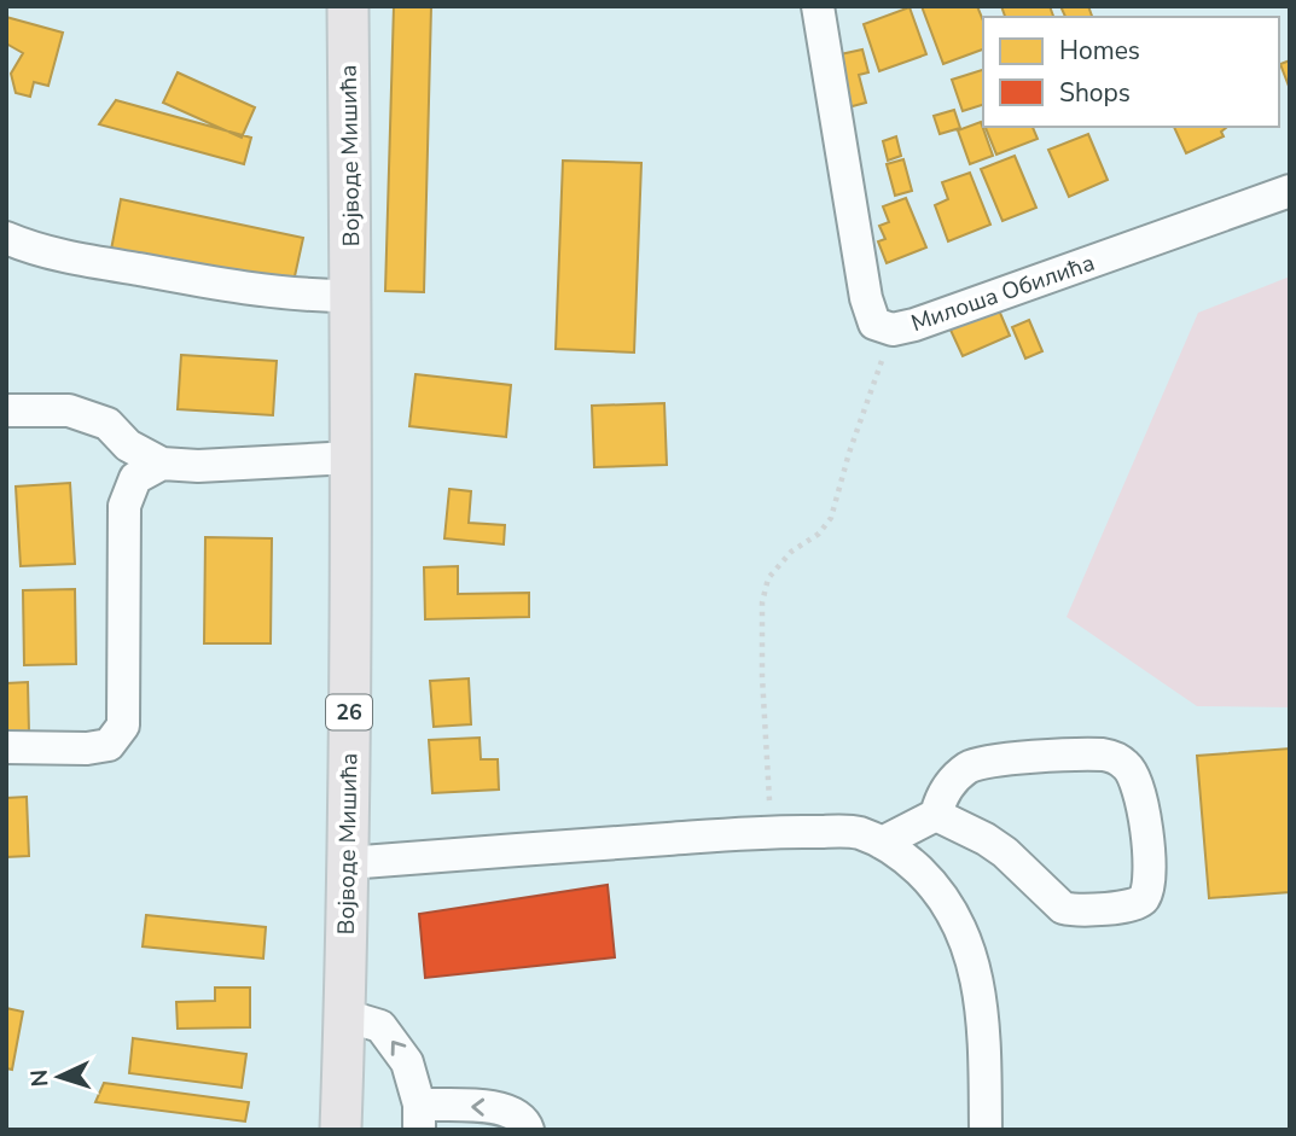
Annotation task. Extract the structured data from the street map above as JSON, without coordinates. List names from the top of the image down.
{
  "streets": {
    "main road": ["Војводе Мишића", "26"],
    "street": ["Милоша Обилића"]
  },
  "legend": ["Homes", "Shops"],
  "north": "left"
}
